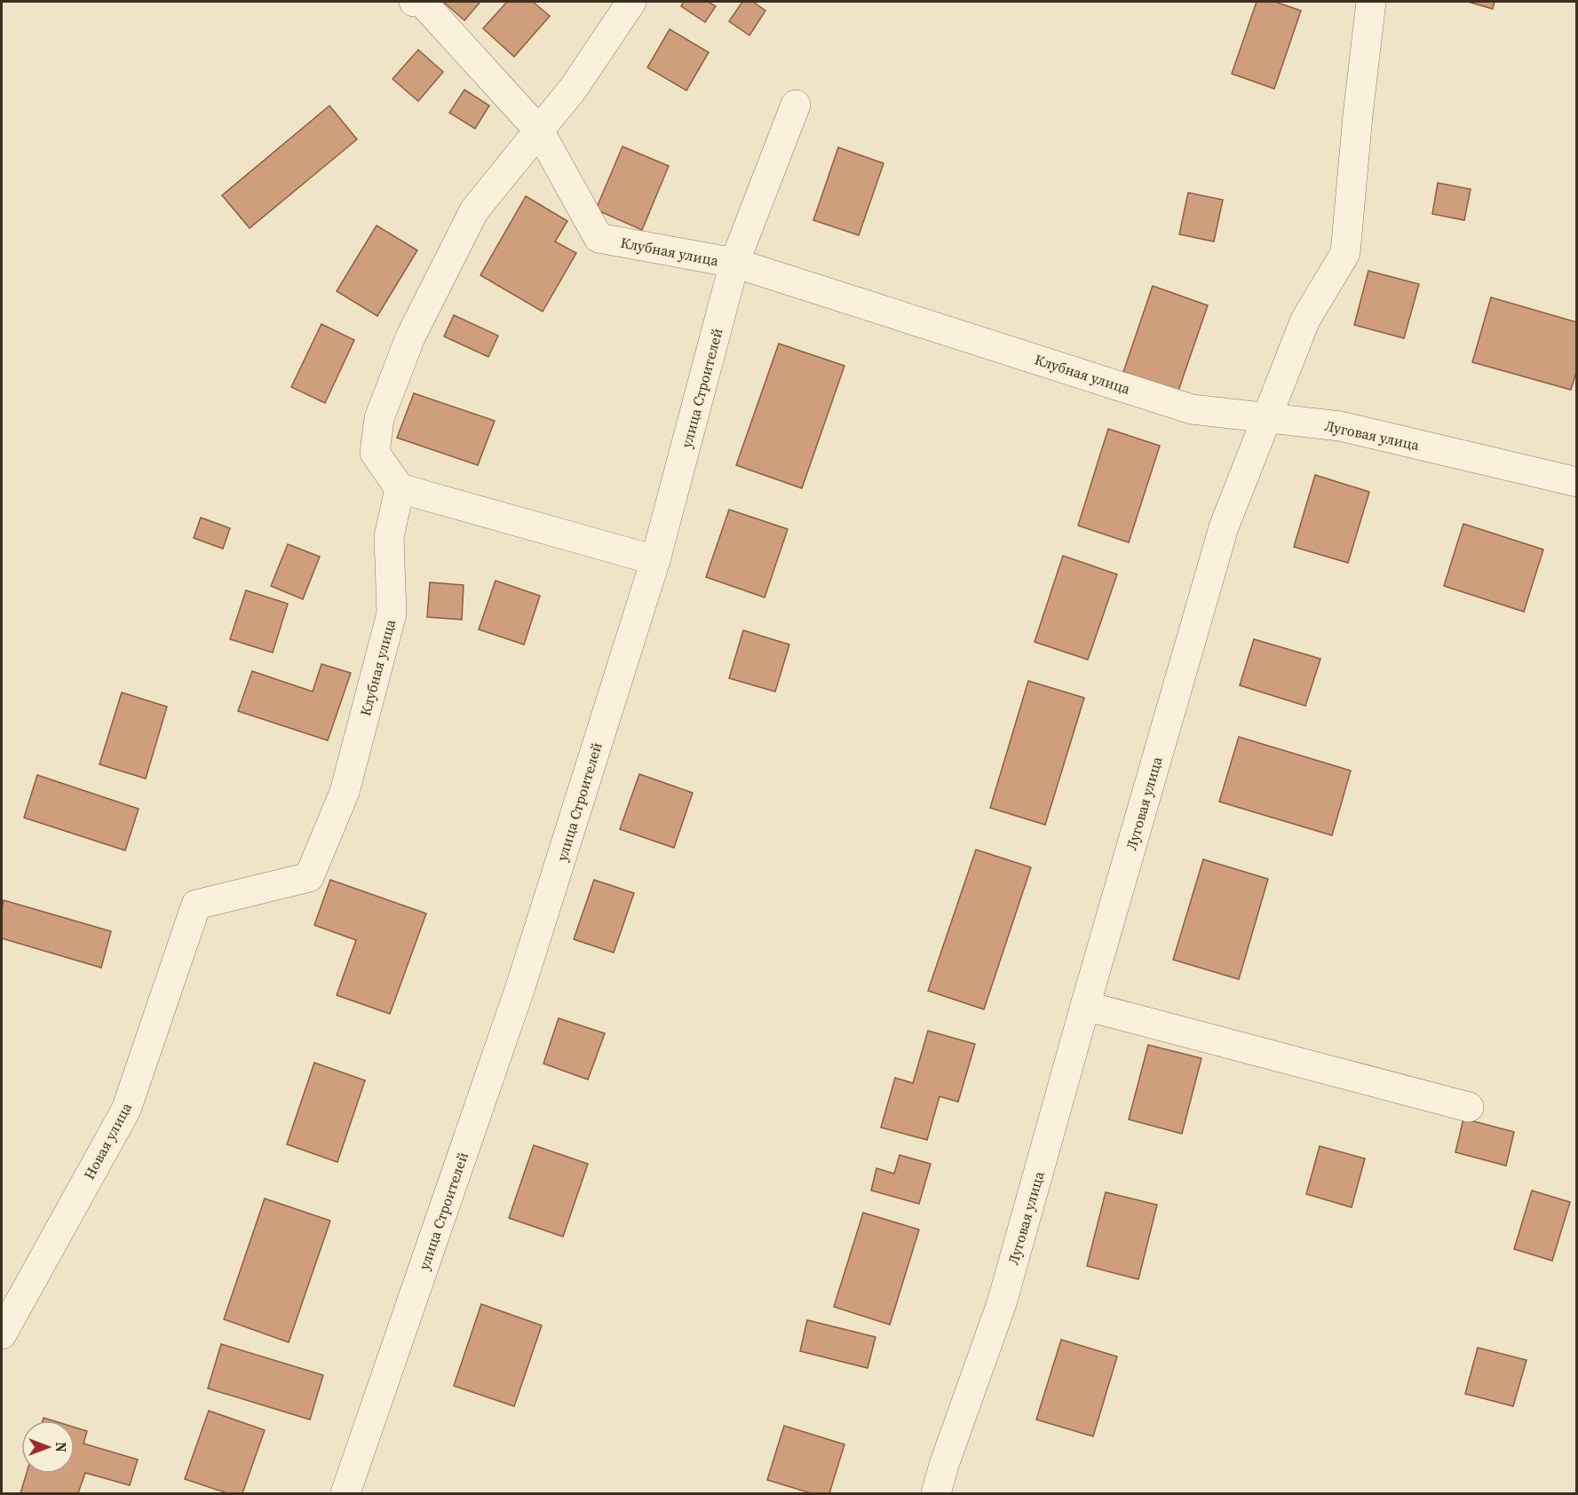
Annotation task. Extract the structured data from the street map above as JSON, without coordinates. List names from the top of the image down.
{
  "streets": {
    "street": [
      "Клубная улица",
      "улица Строителей",
      "Луговая улица",
      "Новая улица"
    ]
  },
  "crossings": [
    ["Клубная улица", "улица Строителей"],
    ["Клубная улица", "Луговая улица"],
    ["Клубная улица", "Новая улица"]
  ],
  "north": "right"
}
